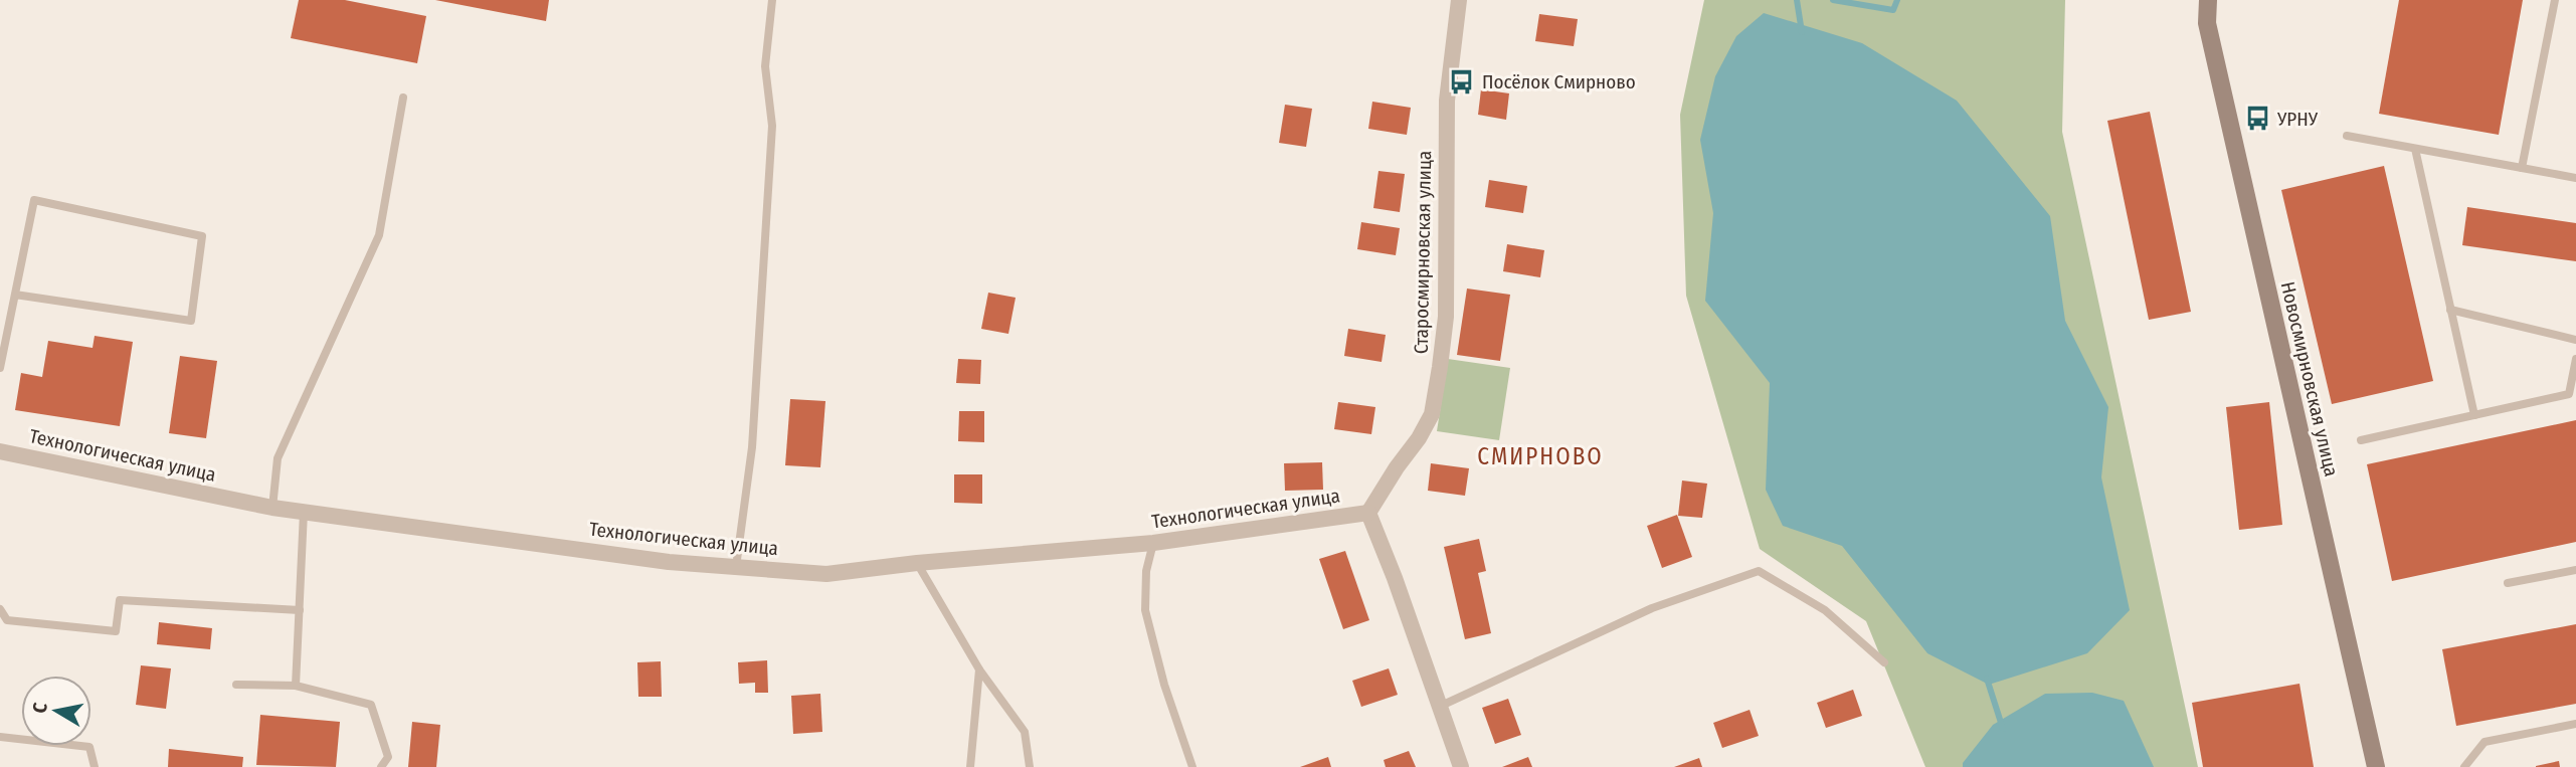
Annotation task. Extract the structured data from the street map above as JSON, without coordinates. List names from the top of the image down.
{
  "streets": {
    "street": ["Старосмирновская улица", "Новосмирновская улица", "Технологическая улица"]
  },
  "crossings": [
    ["Старосмирновская улица", "Технологическая улица"]
  ],
  "districts": ["СМИРНОВО"],
  "places": {
    "bus stop": ["Посёлок Смирново", "УРНУ"]
  },
  "north": "left"
}
